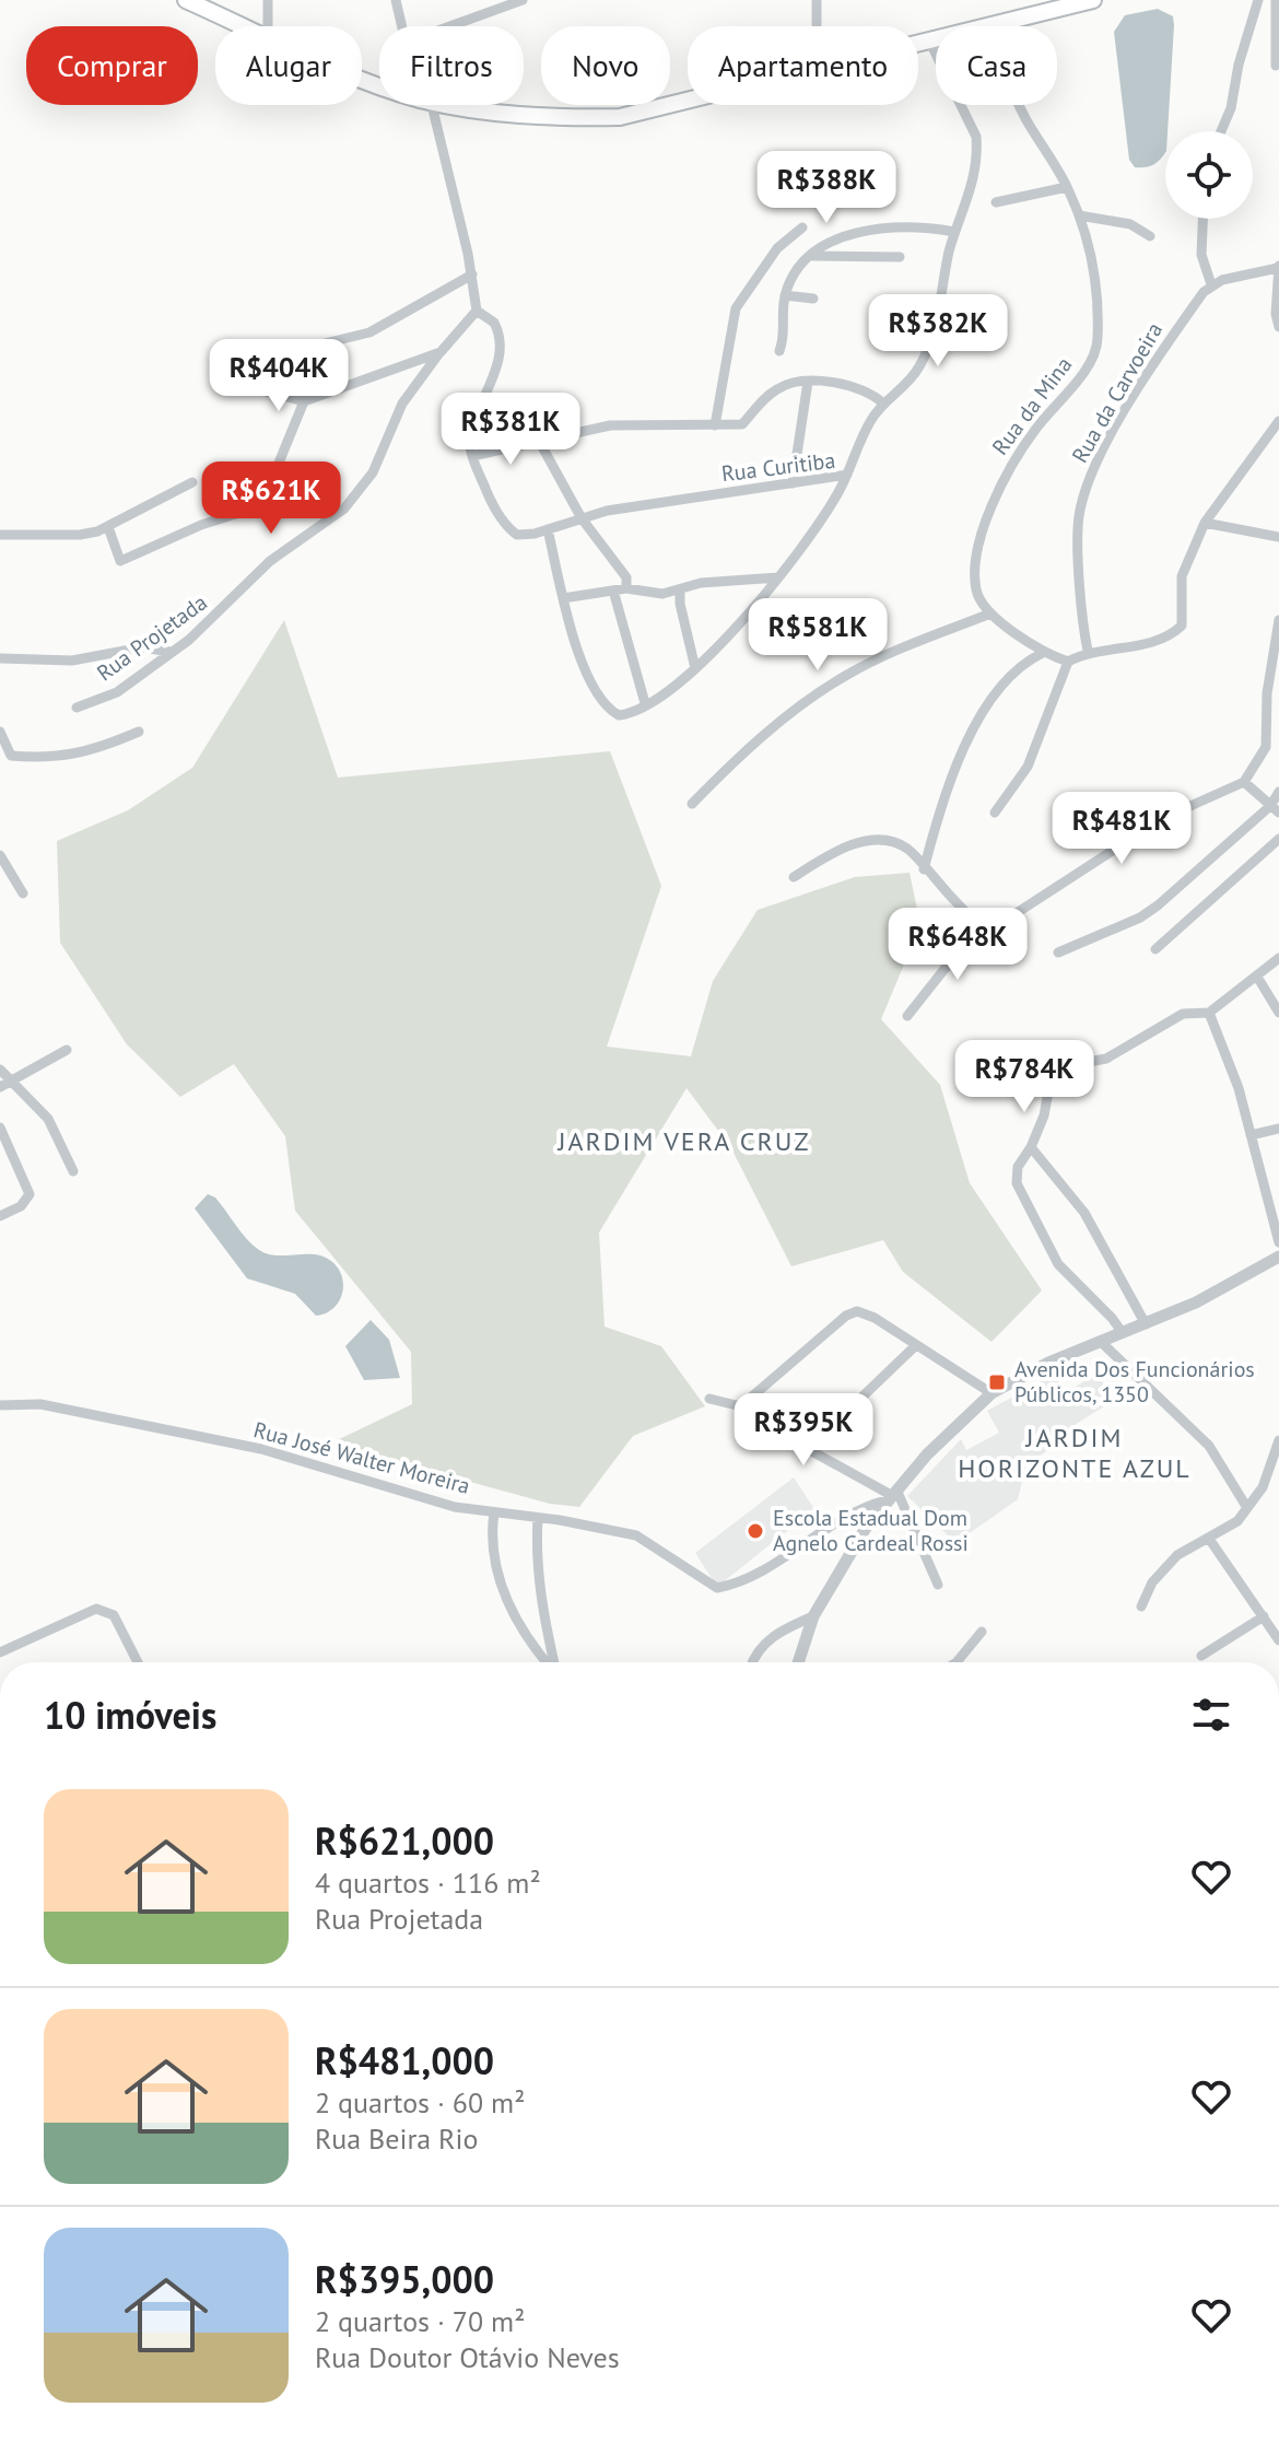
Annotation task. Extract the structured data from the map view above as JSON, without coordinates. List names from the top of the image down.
{
  "streets": {
    "street": [
      "Rua da Carvoeira",
      "Rua da Mina",
      "Rua Curitiba",
      "Rua Projetada",
      "Rua José Walter Moreira"
    ]
  },
  "districts": ["JARDIM VERA CRUZ", "JARDIM HORIZONTE AZUL"],
  "places": {
    "transit": ["Avenida Dos Funcionários Públicos, 1350"],
    "other": ["Escola Estadual Dom Agnelo Cardeal Rossi"]
  },
  "page": {
    "chip": [
      "Comprar",
      "Alugar",
      "Filtros",
      "Novo",
      "Apartamento",
      "Casa"
    ],
    "price": [
      "R$388K",
      "R$382K",
      "R$404K",
      "R$381K",
      "R$621K",
      "R$581K",
      "R$481K",
      "R$648K",
      "R$784K",
      "R$395K"
    ],
    "heading": "10 imóveis",
    "list": [
      {
        "name": "R$621,000",
        "note": "4 quartos · 116 m² · Rua Projetada"
      },
      {
        "name": "R$481,000",
        "note": "2 quartos · 60 m² · Rua Beira Rio"
      },
      {
        "name": "R$395,000",
        "note": "2 quartos · 70 m² · Rua Doutor Otávio Neves"
      }
    ]
  }
}
